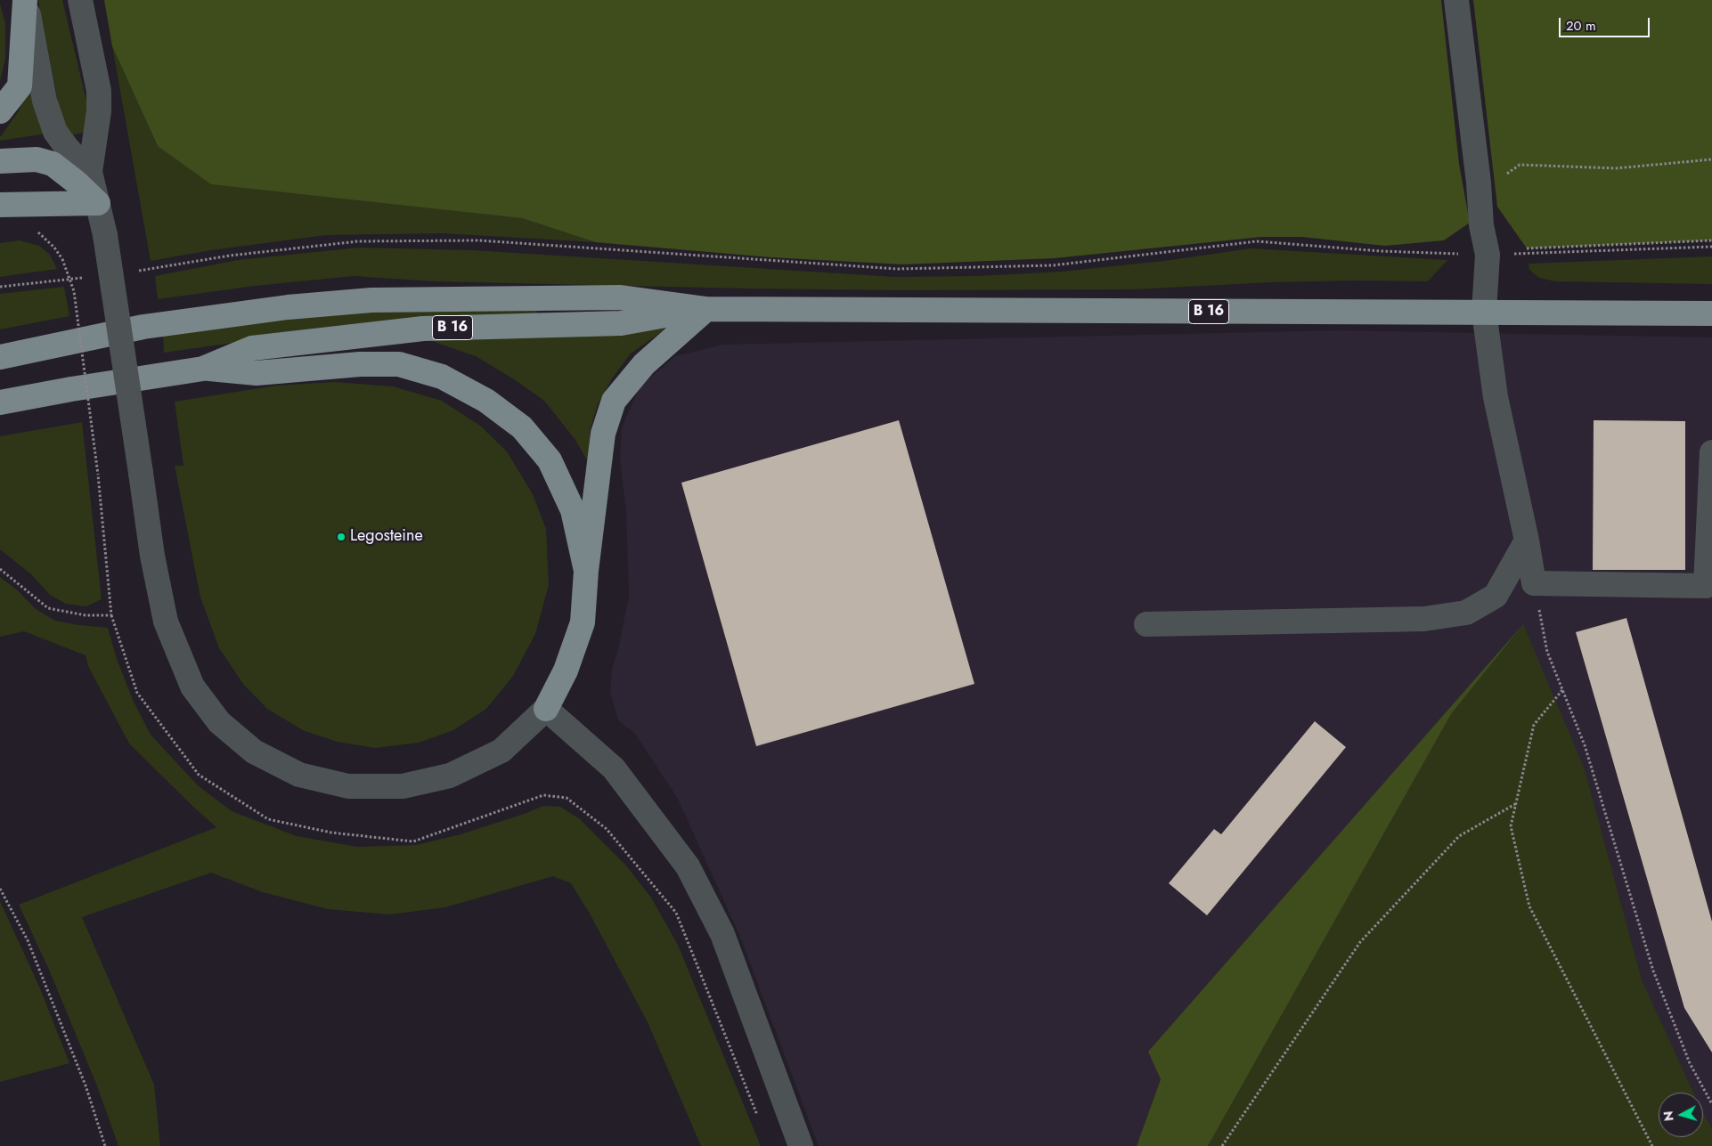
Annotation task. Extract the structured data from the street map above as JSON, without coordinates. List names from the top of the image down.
{
  "streets": {
    "main road": ["B 16"]
  },
  "places": ["Legosteine"],
  "scale_bar": "20 m",
  "north": "left"
}
